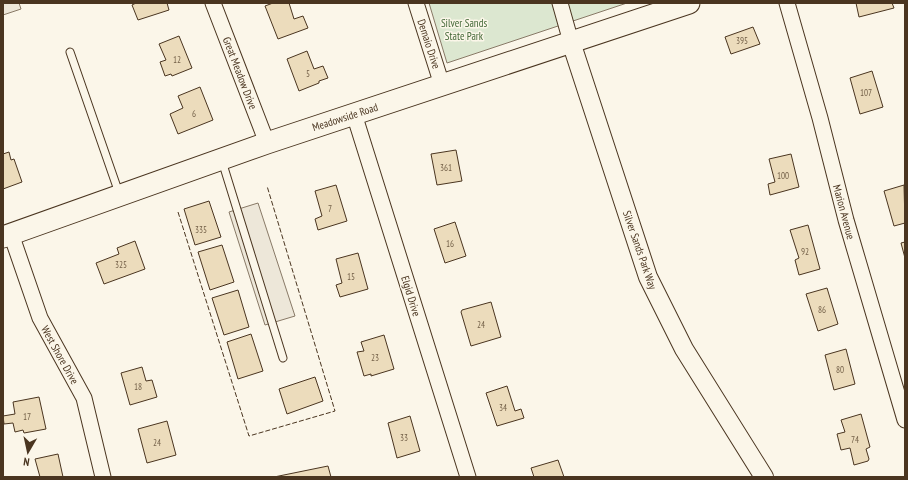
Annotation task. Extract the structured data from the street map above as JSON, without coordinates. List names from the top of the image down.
{
  "streets": {
    "main road": ["Meadowside Road"],
    "street": [
      "Demaio Drive",
      "Great Meadow Drive",
      "Marion Avenue",
      "Silver Sands Park Way",
      "Elgid Drive",
      "West Shore Drive"
    ]
  },
  "crossings": [
    ["Demaio Drive", "Meadowside Road"],
    ["Great Meadow Drive", "Meadowside Road"],
    ["Meadowside Road", "Silver Sands Park Way"],
    ["Meadowside Road", "Elgid Drive"],
    ["Meadowside Road", "West Shore Drive"]
  ],
  "parks": ["Silver Sands State Park"],
  "house_numbers": [
    "395",
    "12",
    "5",
    "107",
    "6",
    "361",
    "100",
    "7",
    "335",
    "16",
    "92",
    "325",
    "15",
    "86",
    "24",
    "23",
    "80",
    "18",
    "34",
    "17",
    "33",
    "74",
    "24"
  ],
  "north": "bottom"
}
